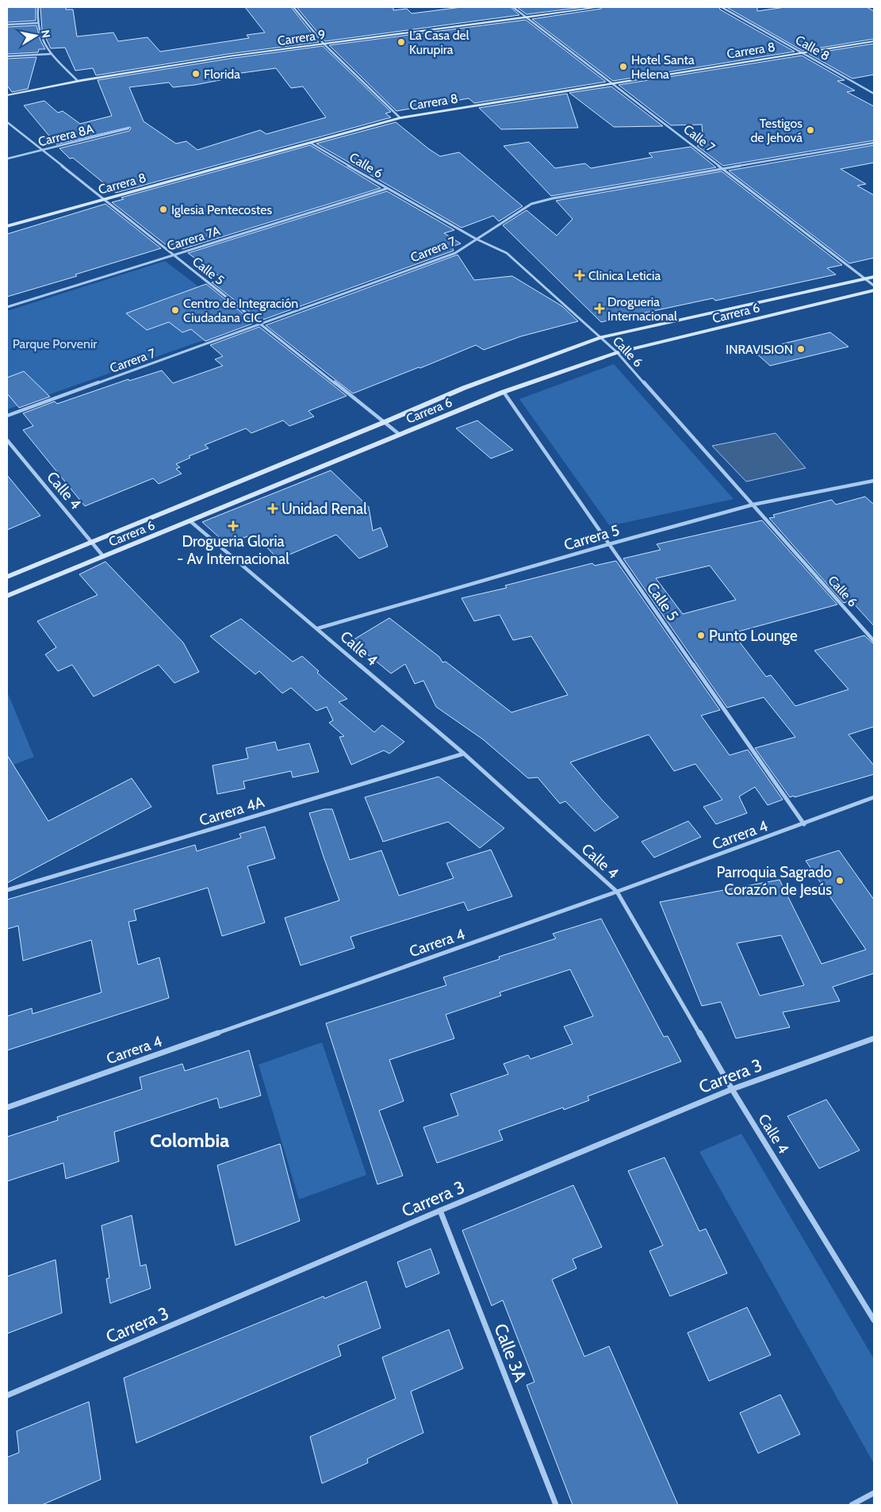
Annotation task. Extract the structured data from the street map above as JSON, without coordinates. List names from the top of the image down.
{
  "streets": {
    "street": [
      "Carrera 9",
      "Calle 8",
      "Carrera 8",
      "Carrera 8A",
      "Calle 7",
      "Calle 6",
      "Carrera 7A",
      "Carrera 7",
      "Calle 5",
      "Carrera 6",
      "Calle 4",
      "Carrera 5",
      "Carrera 4A",
      "Carrera 4",
      "Carrera 3",
      "Calle 3A"
    ]
  },
  "crossings": [
    ["Carrera 9", "Calle 7"],
    ["Calle 8", "Carrera 8"],
    ["Carrera 8", "Calle 7"],
    ["Carrera 8", "Calle 6"],
    ["Carrera 8", "Calle 5"],
    ["Carrera 8A", "Calle 5"],
    ["Calle 7", "Carrera 7"],
    ["Calle 7", "Carrera 6"],
    ["Calle 6", "Carrera 7A"],
    ["Calle 6", "Carrera 7"],
    ["Calle 6", "Carrera 6"],
    ["Calle 6", "Carrera 5"],
    ["Carrera 7A", "Calle 5"],
    ["Carrera 7", "Calle 5"],
    ["Calle 5", "Carrera 6"],
    ["Calle 5", "Carrera 5"],
    ["Calle 5", "Carrera 4"],
    ["Carrera 6", "Calle 4"],
    ["Calle 4", "Carrera 5"],
    ["Calle 4", "Carrera 4A"],
    ["Calle 4", "Carrera 4"],
    ["Calle 4", "Carrera 3"],
    ["Carrera 3", "Calle 3A"]
  ],
  "districts": ["Colombia"],
  "parks": ["Parque Porvenir"],
  "places": {
    "other": [
      "La Casa del Kurupira",
      "Hotel Santa Helena",
      "Florida",
      "Testigos de Jehová",
      "Iglesia Pentecostes",
      "Centro de Integración Ciudadana CIC",
      "INRAVISION",
      "Punto Lounge",
      "Parroquia Sagrado Corazón de Jesús"
    ],
    "health": [
      "Clinica Leticia",
      "Drogueria Internacional",
      "Unidad Renal",
      "Drogueria Gloria - Av Internacional"
    ]
  },
  "north": "right"
}
